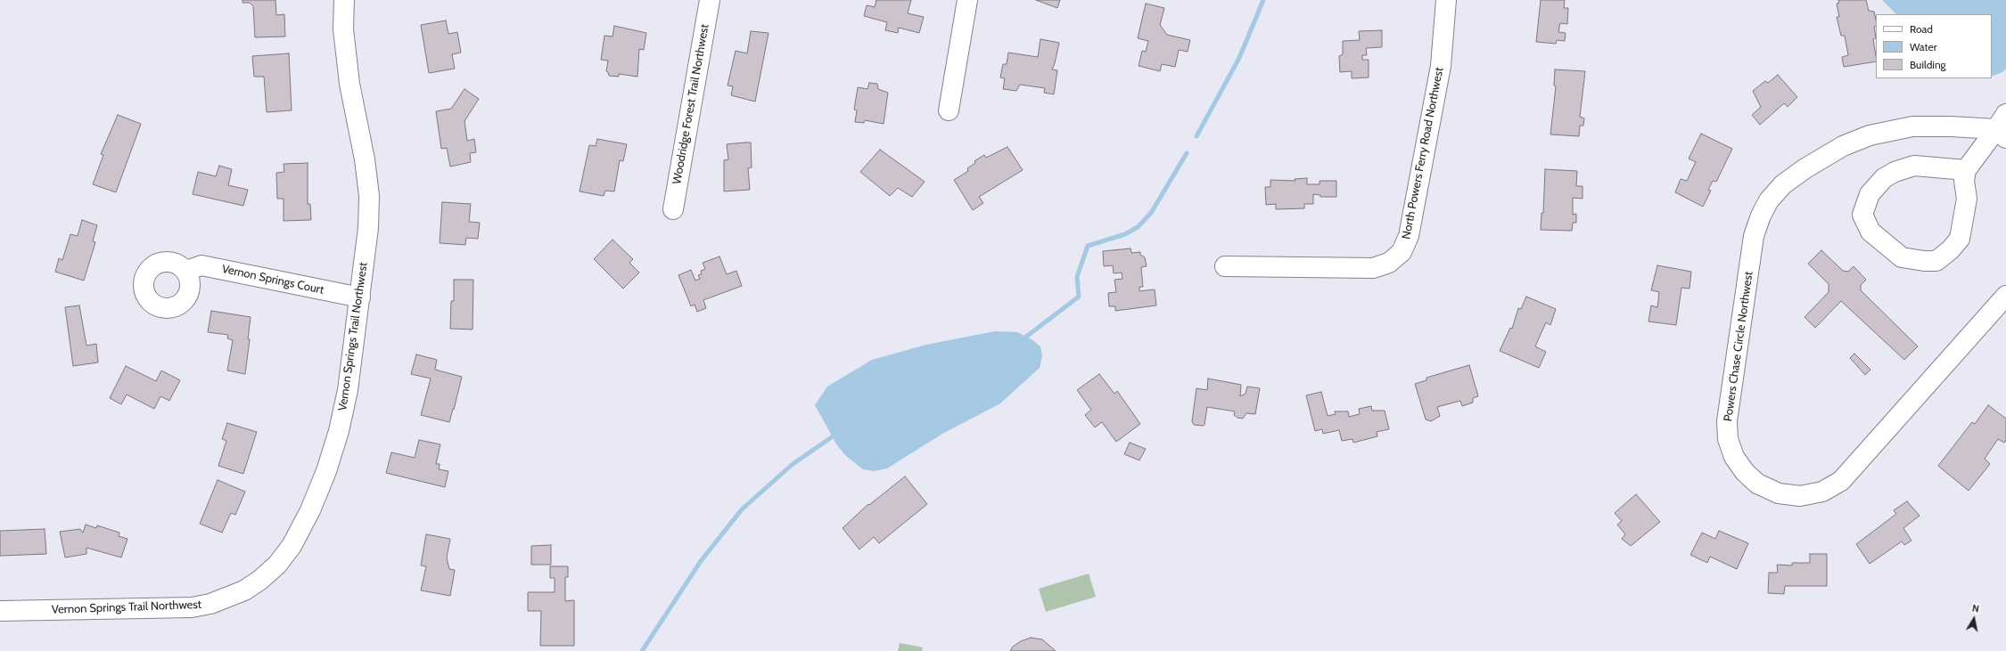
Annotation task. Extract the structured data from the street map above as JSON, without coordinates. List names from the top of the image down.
{
  "streets": {
    "street": [
      "Woodridge Forest Trail Northwest",
      "North Powers Ferry Road Northwest",
      "Vernon Springs Court",
      "Vernon Springs Trail Northwest",
      "Powers Chase Circle Northwest"
    ]
  },
  "crossings": [
    ["Vernon Springs Court", "Vernon Springs Trail Northwest"]
  ],
  "legend": ["Road", "Water", "Building"],
  "north": "top"
}
